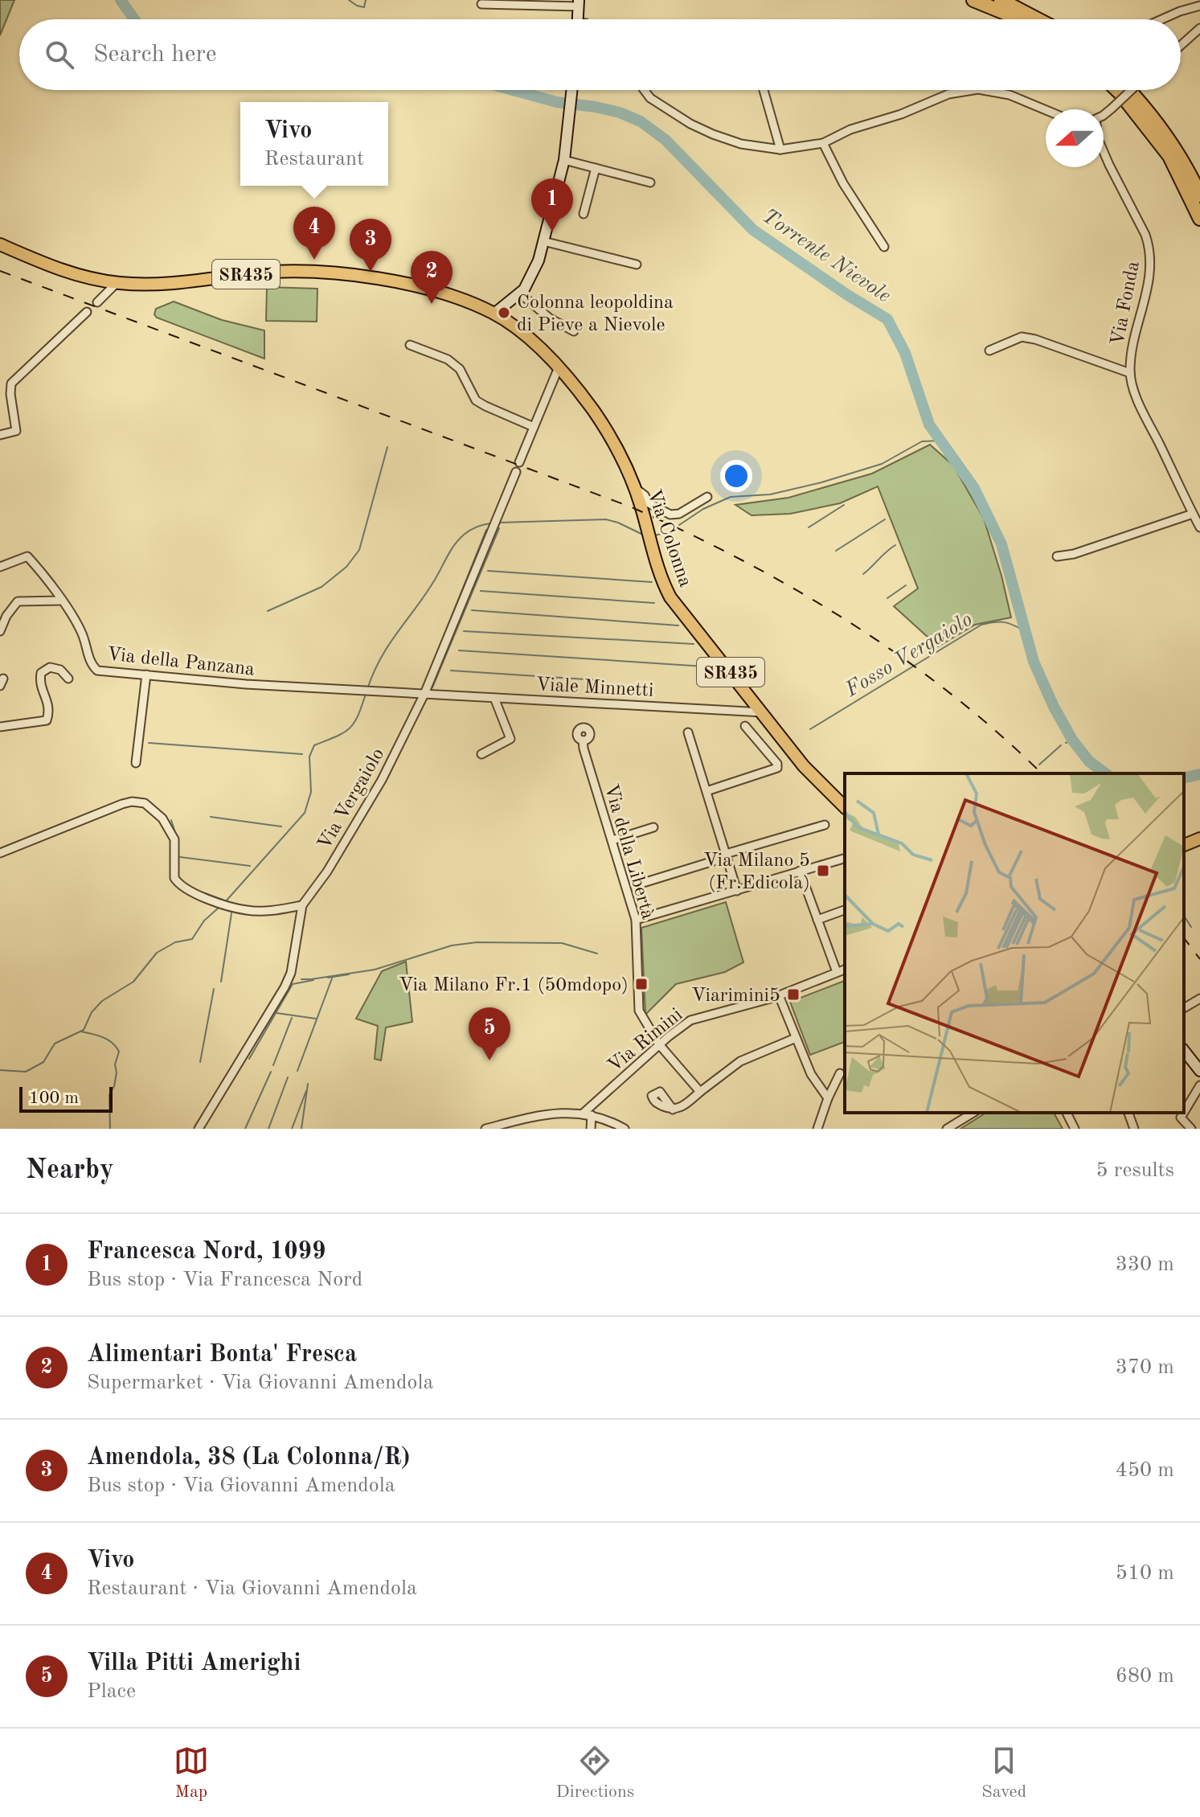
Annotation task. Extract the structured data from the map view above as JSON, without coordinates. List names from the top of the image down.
{
  "streets": {
    "main road": ["SR435", "Via Colonna"],
    "street": [
      "Via Fonda",
      "Via della Panzana",
      "Viale Minnetti",
      "Via Vergaiolo",
      "Via della Libertà",
      "Via Rimini"
    ]
  },
  "crossings": [
    ["SR435", "Via Colonna"],
    ["Via Colonna", "Viale Minnetti"],
    ["Via della Panzana", "Viale Minnetti"],
    ["Via della Panzana", "Via Vergaiolo"],
    ["Viale Minnetti", "Via Vergaiolo"],
    ["Via della Libertà", "Via Rimini"]
  ],
  "water": ["Torrente Nievole", "Fosso Vergaiolo"],
  "places": {
    "other": ["Colonna leopoldina di Pieve a Nievole"],
    "transit": ["Via Milano 5 (Fr.Edicola)", "Via Milano Fr.1 (50mdopo)", "Viarimini5"]
  },
  "scale_bar": "100 m",
  "north": "left",
  "page": {
    "search": "Search here",
    "popup": ["Vivo", "Restaurant"],
    "pins": [
      "1",
      "4",
      "3",
      "2",
      "5"
    ],
    "scale": "100 m",
    "heading": ["Nearby", "5 results"],
    "list": [
      {
        "mark": "1",
        "name": "Francesca Nord, 1099",
        "note": "Bus stop · Via Francesca Nord",
        "value": "330 m"
      },
      {
        "mark": "2",
        "name": "Alimentari Bonta' Fresca",
        "note": "Supermarket · Via Giovanni Amendola",
        "value": "370 m"
      },
      {
        "mark": "3",
        "name": "Amendola, 38 (La Colonna/R)",
        "note": "Bus stop · Via Giovanni Amendola",
        "value": "450 m"
      },
      {
        "mark": "4",
        "name": "Vivo",
        "note": "Restaurant · Via Giovanni Amendola",
        "value": "510 m"
      },
      {
        "mark": "5",
        "name": "Villa Pitti Amerighi",
        "note": "Place",
        "value": "680 m"
      }
    ],
    "nav": ["Map", "Directions", "Saved"]
  }
}
